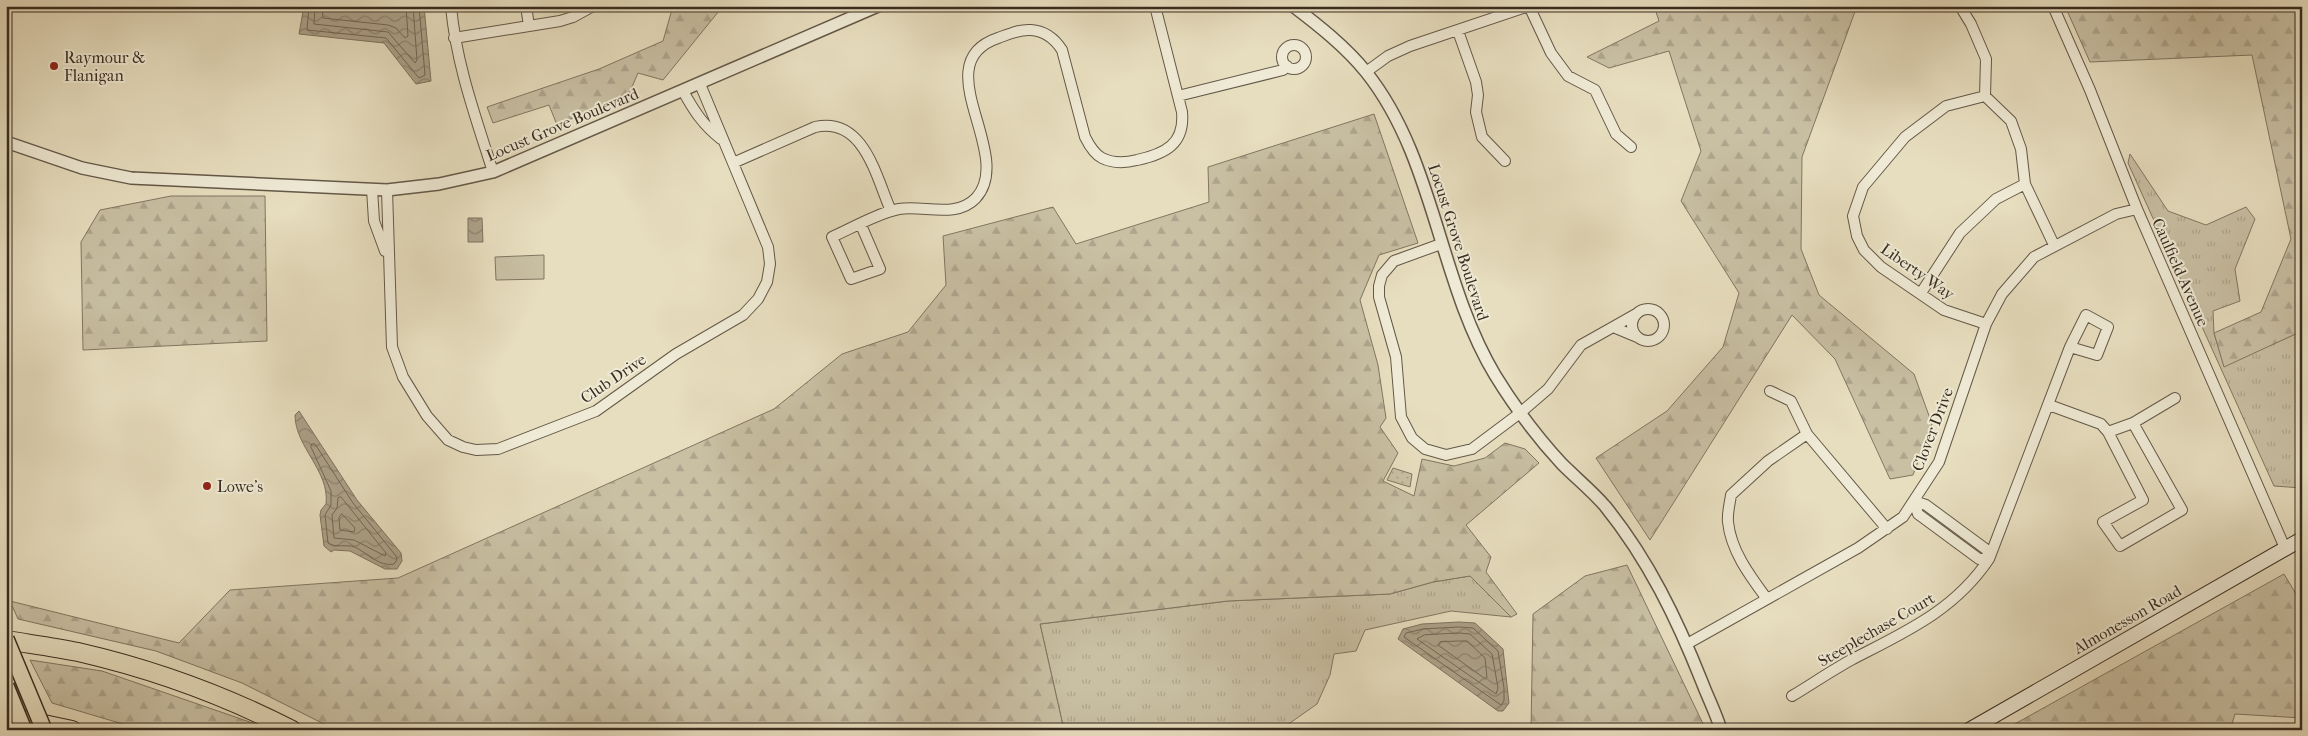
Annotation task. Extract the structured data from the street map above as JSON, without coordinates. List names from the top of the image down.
{
  "streets": {
    "main road": ["Almonesson Road"],
    "street": [
      "Locust Grove Boulevard",
      "Liberty Way",
      "Caulfield Avenue",
      "Club Drive",
      "Clover Drive",
      "Steeplechase Court"
    ]
  },
  "crossings": [
    ["Locust Grove Boulevard", "Club Drive"],
    ["Locust Grove Boulevard", "Clover Drive"],
    ["Liberty Way", "Clover Drive"],
    ["Caulfield Avenue", "Clover Drive"],
    ["Caulfield Avenue", "Almonesson Road"]
  ],
  "places": ["Raymour & Flanigan", "Lowe's"]
}
